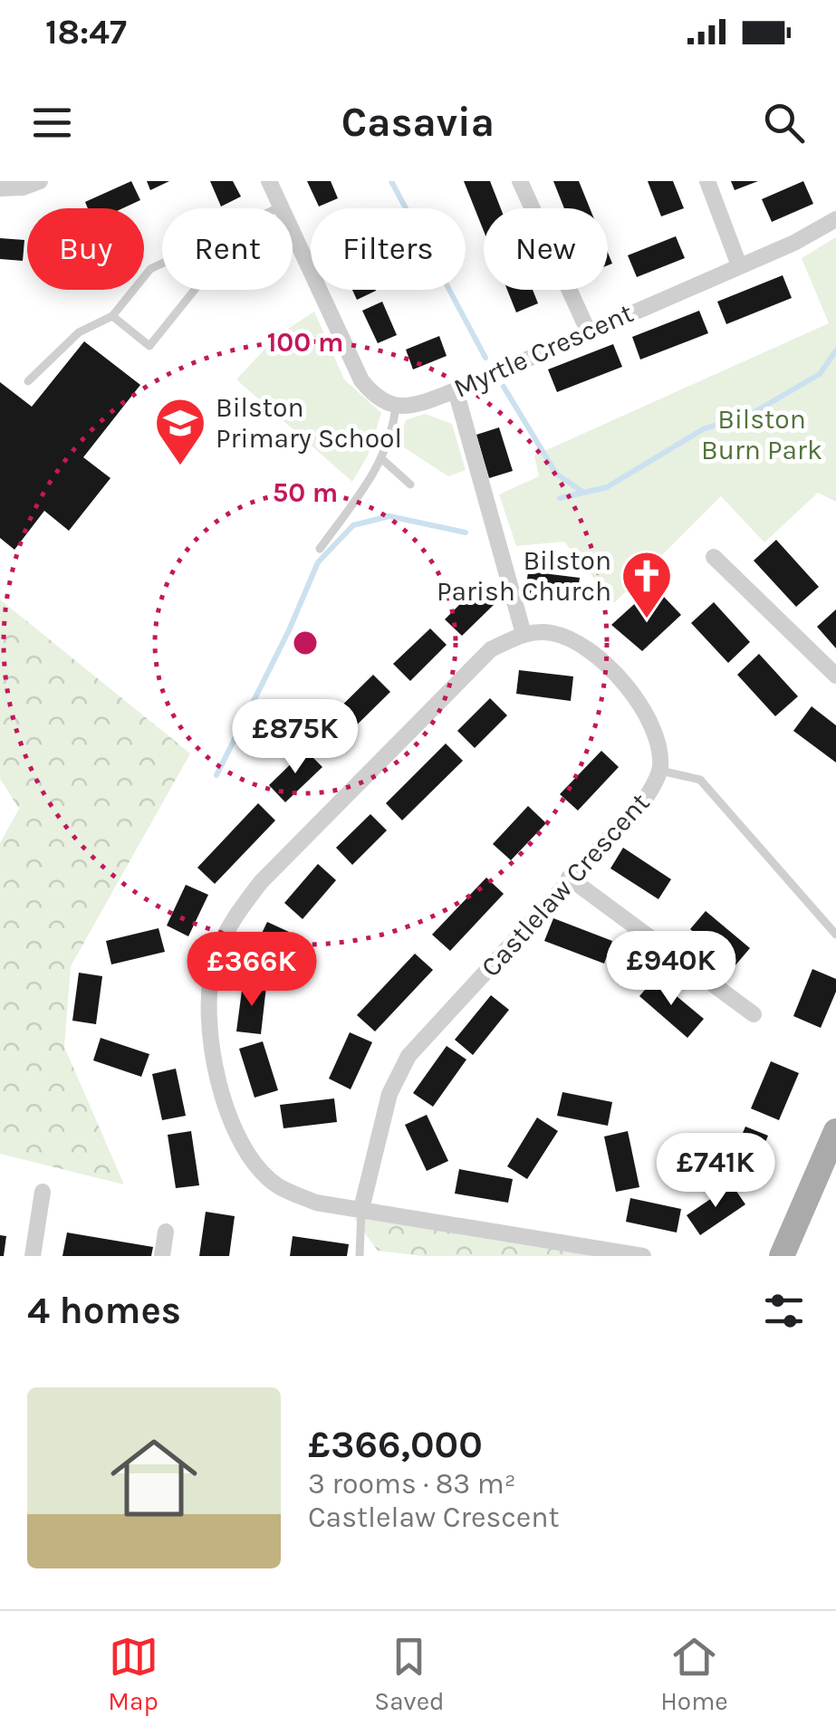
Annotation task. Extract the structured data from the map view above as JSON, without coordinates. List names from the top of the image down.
{
  "streets": {
    "street": ["Myrtle Crescent", "Castlelaw Crescent"]
  },
  "parks": ["Bilston Burn Park"],
  "places": {
    "school or university": ["Bilston Primary School"],
    "church": ["Bilston Parish Church"]
  },
  "page": {
    "status": "18:47",
    "header": "Casavia",
    "chip": [
      "Buy",
      "Rent",
      "Filters",
      "New"
    ],
    "price": [
      "£875K",
      "£940K",
      "£366K",
      "£741K"
    ],
    "heading": "4 homes",
    "list": [
      {
        "name": "£366,000",
        "note": "3 rooms · 83 m² · Castlelaw Crescent"
      }
    ],
    "tabs": ["Map", "Saved", "Home"]
  },
  "rings": ["100 m", "50 m"]
}
